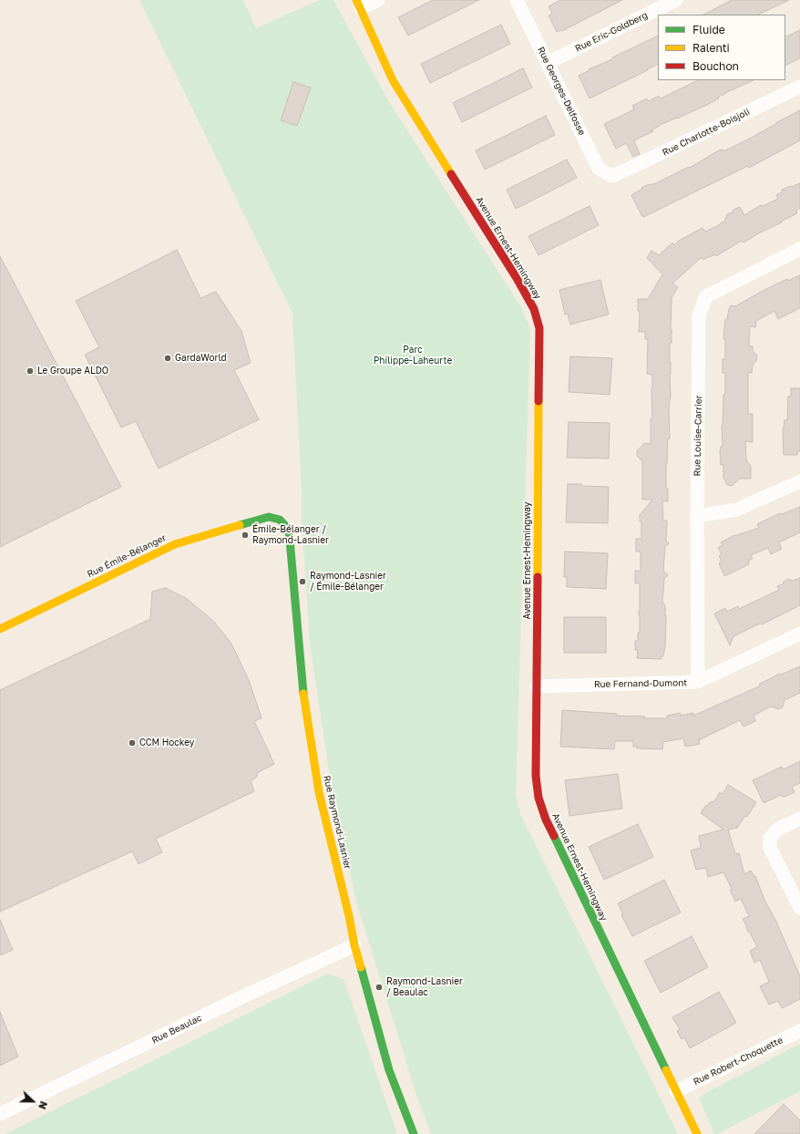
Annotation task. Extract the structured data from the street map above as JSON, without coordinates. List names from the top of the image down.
{
  "streets": {
    "street": [
      "Rue Eric-Goldberg",
      "Rue Georges-Delfosse",
      "Rue Charlotte-Boisjoli",
      "Avenue Ernest-Hemingway",
      "Rue Louise-Carrier",
      "Rue Émile-Bélanger",
      "Rue Fernand-Dumont",
      "Rue Raymond-Lasnier",
      "Rue Beaulac",
      "Rue Robert-Choquette"
    ]
  },
  "crossings": [
    ["Rue Eric-Goldberg", "Rue Georges-Delfosse"],
    ["Rue Georges-Delfosse", "Rue Charlotte-Boisjoli"],
    ["Avenue Ernest-Hemingway", "Rue Fernand-Dumont"],
    ["Avenue Ernest-Hemingway", "Rue Robert-Choquette"],
    ["Rue Louise-Carrier", "Rue Fernand-Dumont"],
    ["Rue Émile-Bélanger", "Rue Raymond-Lasnier"],
    ["Rue Raymond-Lasnier", "Rue Beaulac"]
  ],
  "parks": ["Parc Philippe-Laheurte"],
  "places": [
    "GardaWorld",
    "Le Groupe ALDO",
    "Émile-Bélanger / Raymond-Lasnier",
    "Raymond-Lasnier / Émile-Bélanger",
    "CCM Hockey",
    "Raymond-Lasnier / Beaulac"
  ],
  "legend": ["Fluide", "Ralenti", "Bouchon"],
  "north": "right"
}
